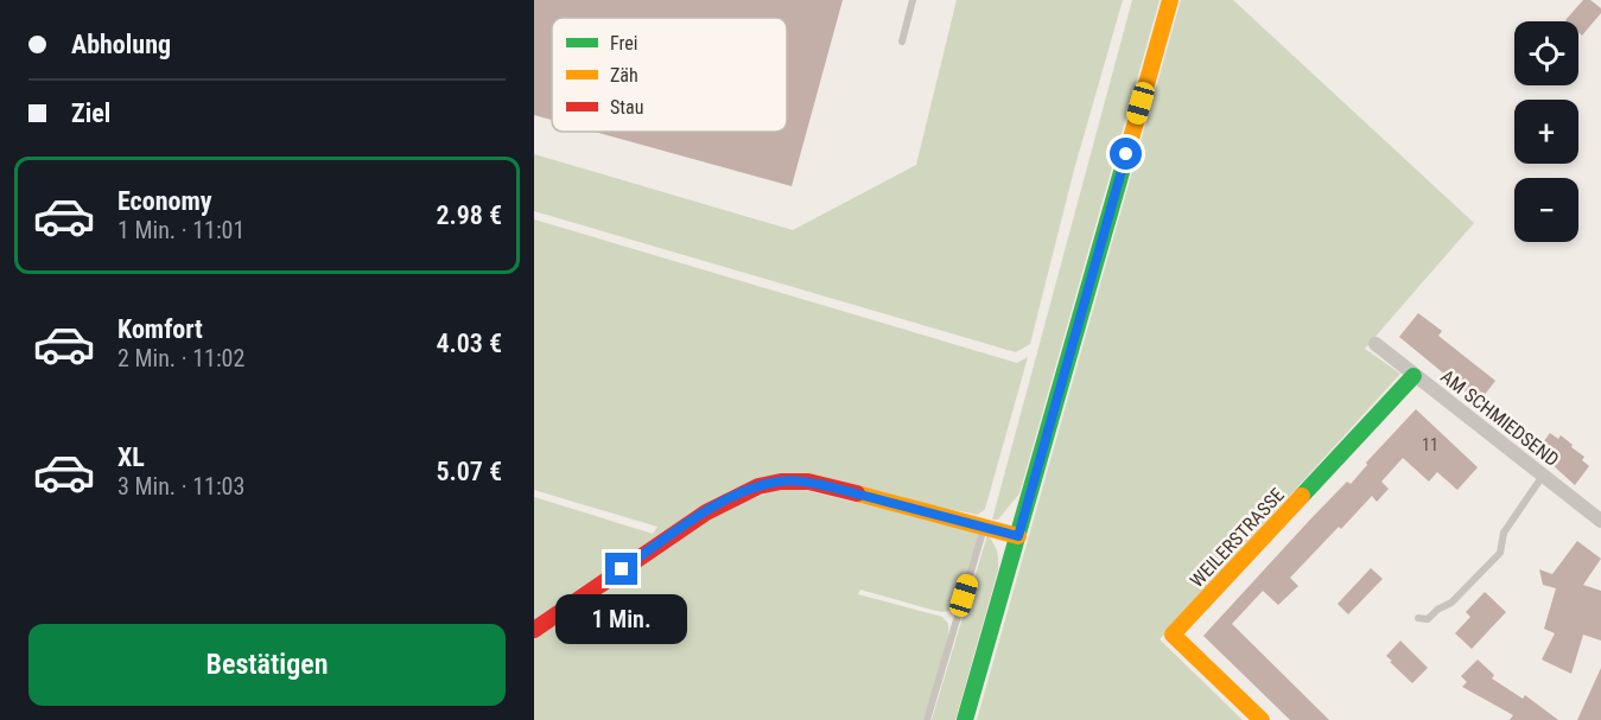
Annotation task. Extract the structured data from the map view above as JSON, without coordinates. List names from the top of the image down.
{
  "streets": {
    "street": ["AM SCHMIEDSEND", "WEILERSTRASSE"]
  },
  "crossings": [
    ["AM SCHMIEDSEND", "WEILERSTRASSE"]
  ],
  "house_numbers": ["11"],
  "legend": ["Frei", "Zäh", "Stau"],
  "page": {
    "banner": ["Abholung", "Ziel"],
    "map_buttons": ["+", "−"],
    "list": [
      {
        "name": "Economy",
        "note": "1 Min. · 11:01",
        "value": "2.98 €"
      },
      {
        "name": "Komfort",
        "note": "2 Min. · 11:02",
        "value": "4.03 €"
      },
      {
        "name": "XL",
        "note": "3 Min. · 11:03",
        "value": "5.07 €"
      }
    ],
    "bubble": "1 Min.",
    "buttons": "Bestätigen"
  }
}
